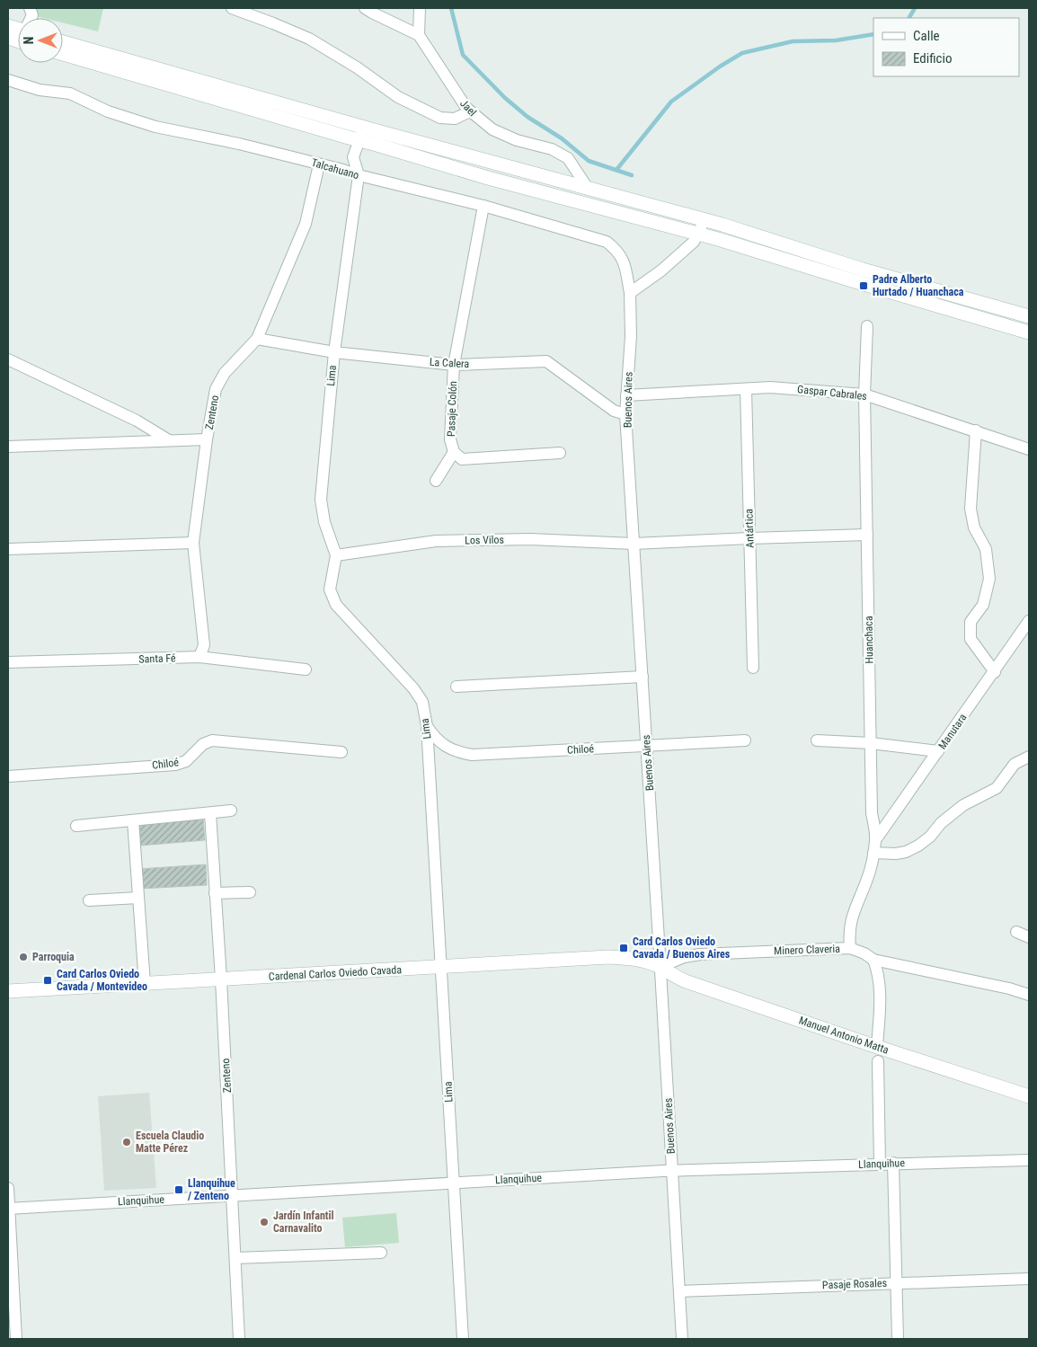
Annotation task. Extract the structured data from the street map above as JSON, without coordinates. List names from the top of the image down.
{
  "streets": {
    "main road": ["Cardenal Carlos Oviedo Cavada", "Manuel Antonio Matta"],
    "street": [
      "Jael",
      "Talcahuano",
      "La Calera",
      "Lima",
      "Gaspar Cabrales",
      "Buenos Aires",
      "Pasaje Colón",
      "Zenteno",
      "Antártica",
      "Los Vilos",
      "Huanchaca",
      "Santa Fé",
      "Manutara",
      "Chiloé",
      "Minero Claveria",
      "Llanquihue",
      "Pasaje Rosales"
    ]
  },
  "crossings": [
    ["Talcahuano", "Lima"],
    ["Talcahuano", "Buenos Aires"],
    ["Talcahuano", "Pasaje Colón"],
    ["Talcahuano", "Zenteno"],
    ["La Calera", "Lima"],
    ["La Calera", "Buenos Aires"],
    ["La Calera", "Pasaje Colón"],
    ["La Calera", "Zenteno"],
    ["Lima", "Los Vilos"],
    ["Lima", "Chiloé"],
    ["Lima", "Cardenal Carlos Oviedo Cavada"],
    ["Lima", "Llanquihue"],
    ["Gaspar Cabrales", "Buenos Aires"],
    ["Gaspar Cabrales", "Antártica"],
    ["Gaspar Cabrales", "Huanchaca"],
    ["Buenos Aires", "Los Vilos"],
    ["Buenos Aires", "Chiloé"],
    ["Buenos Aires", "Minero Claveria"],
    ["Buenos Aires", "Cardenal Carlos Oviedo Cavada"],
    ["Buenos Aires", "Manuel Antonio Matta"],
    ["Buenos Aires", "Llanquihue"],
    ["Buenos Aires", "Pasaje Rosales"],
    ["Zenteno", "Santa Fé"],
    ["Zenteno", "Cardenal Carlos Oviedo Cavada"],
    ["Zenteno", "Llanquihue"],
    ["Antártica", "Los Vilos"],
    ["Los Vilos", "Huanchaca"],
    ["Huanchaca", "Manutara"],
    ["Huanchaca", "Minero Claveria"],
    ["Minero Claveria", "Cardenal Carlos Oviedo Cavada"],
    ["Minero Claveria", "Manuel Antonio Matta"],
    ["Cardenal Carlos Oviedo Cavada", "Manuel Antonio Matta"]
  ],
  "places": {
    "transit": [
      "Padre Alberto Hurtado / Huanchaca",
      "Card Carlos Oviedo Cavada / Buenos Aires",
      "Card Carlos Oviedo Cavada / Montevideo",
      "Llanquihue / Zenteno"
    ],
    "other": ["Parroquia", "Escuela Claudio Matte Pérez", "Jardín Infantil Carnavalito"]
  },
  "legend": ["Calle", "Edificio"],
  "north": "left"
}
